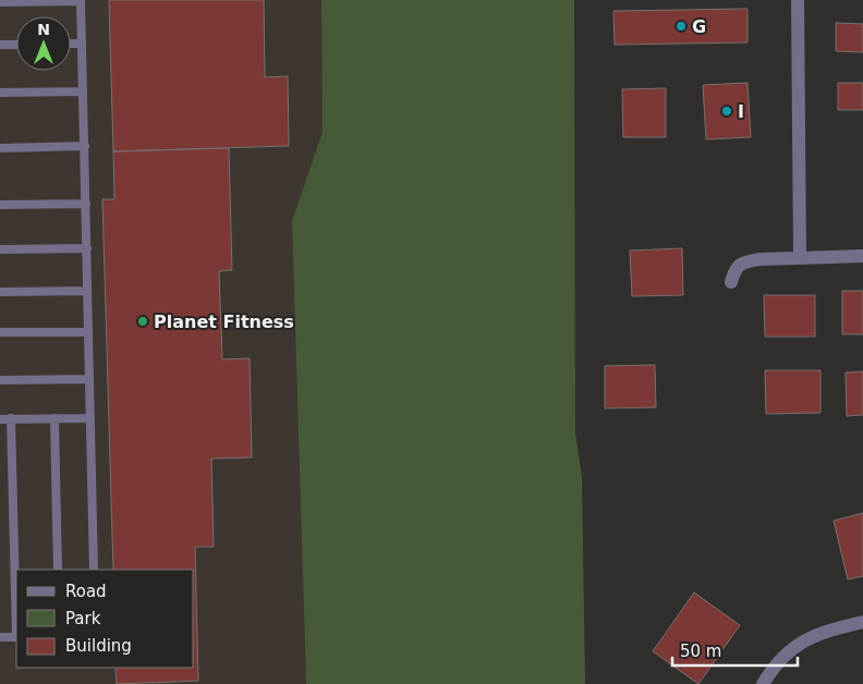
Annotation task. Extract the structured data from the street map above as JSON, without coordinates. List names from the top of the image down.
{
  "places": ["G", "I", "Planet Fitness"],
  "legend": ["Road", "Park", "Building"],
  "scale_bar": "50 m",
  "north": "top"
}
